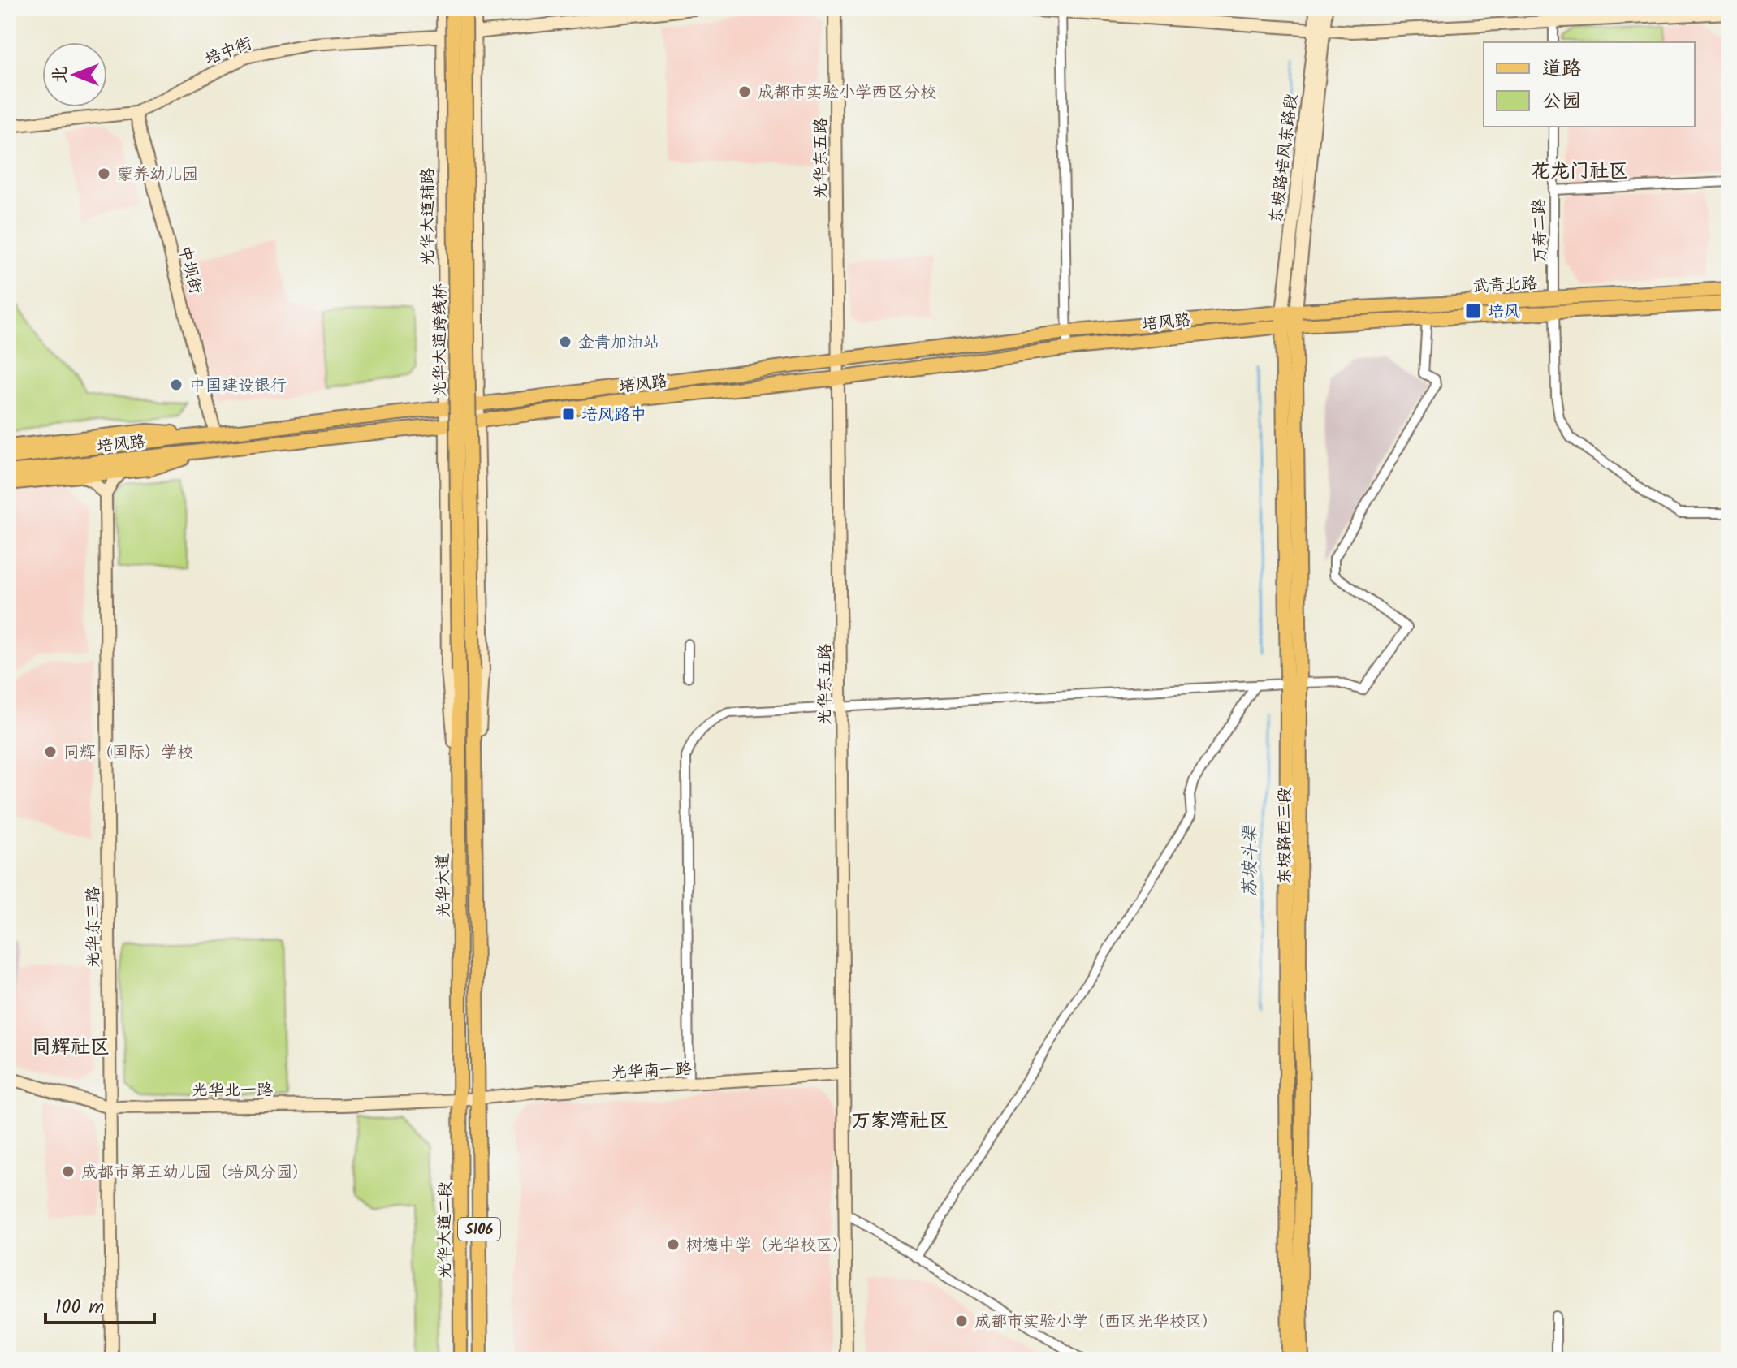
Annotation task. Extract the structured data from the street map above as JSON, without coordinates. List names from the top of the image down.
{
  "streets": {
    "main road": [
      "武青北路",
      "培风路",
      "光华大道跨线桥",
      "东坡路西三段",
      "光华大道",
      "S106",
      "光华大道二段"
    ],
    "street": [
      "培中街",
      "光华东五路",
      "东坡路培风东路段",
      "光华大道辅路",
      "万寿二路",
      "中坝街",
      "光华东三路",
      "光华南一路",
      "光华北一路"
    ]
  },
  "crossings": [
    ["培中街", "光华大道辅路"],
    ["培中街", "中坝街"],
    ["光华东五路", "培风路"],
    ["光华东五路", "光华南一路"],
    ["东坡路培风东路段", "武青北路"],
    ["东坡路培风东路段", "培风路"],
    ["东坡路培风东路段", "东坡路西三段"],
    ["光华大道辅路", "培风路"],
    ["光华大道辅路", "光华大道"],
    ["万寿二路", "武青北路"],
    ["中坝街", "培风路"],
    ["武青北路", "培风路"],
    ["武青北路", "东坡路西三段"],
    ["培风路", "东坡路西三段"],
    ["光华大道跨线桥", "光华大道"],
    ["光华大道", "光华南一路"],
    ["光华大道", "光华北一路"],
    ["光华大道", "S106"],
    ["光华大道", "光华大道二段"],
    ["光华东三路", "光华北一路"],
    ["光华南一路", "光华北一路"],
    ["光华南一路", "S106"],
    ["光华南一路", "光华大道二段"],
    ["光华北一路", "光华大道二段"]
  ],
  "districts": ["花龙门社区", "同辉社区", "万家湾社区"],
  "water": ["苏坡斗渠"],
  "places": {
    "other": [
      "成都市实验小学西区分校",
      "蒙养幼儿园",
      "金青加油站",
      "中国建设银行",
      "同辉（国际）学校",
      "成都市第五幼儿园（培风分园）",
      "树德中学（光华校区）",
      "成都市实验小学（西区光华校区）"
    ],
    "transit": ["培风", "培风路中"]
  },
  "legend": ["道路", "公园"],
  "scale_bar": "100 m",
  "north": "left"
}
